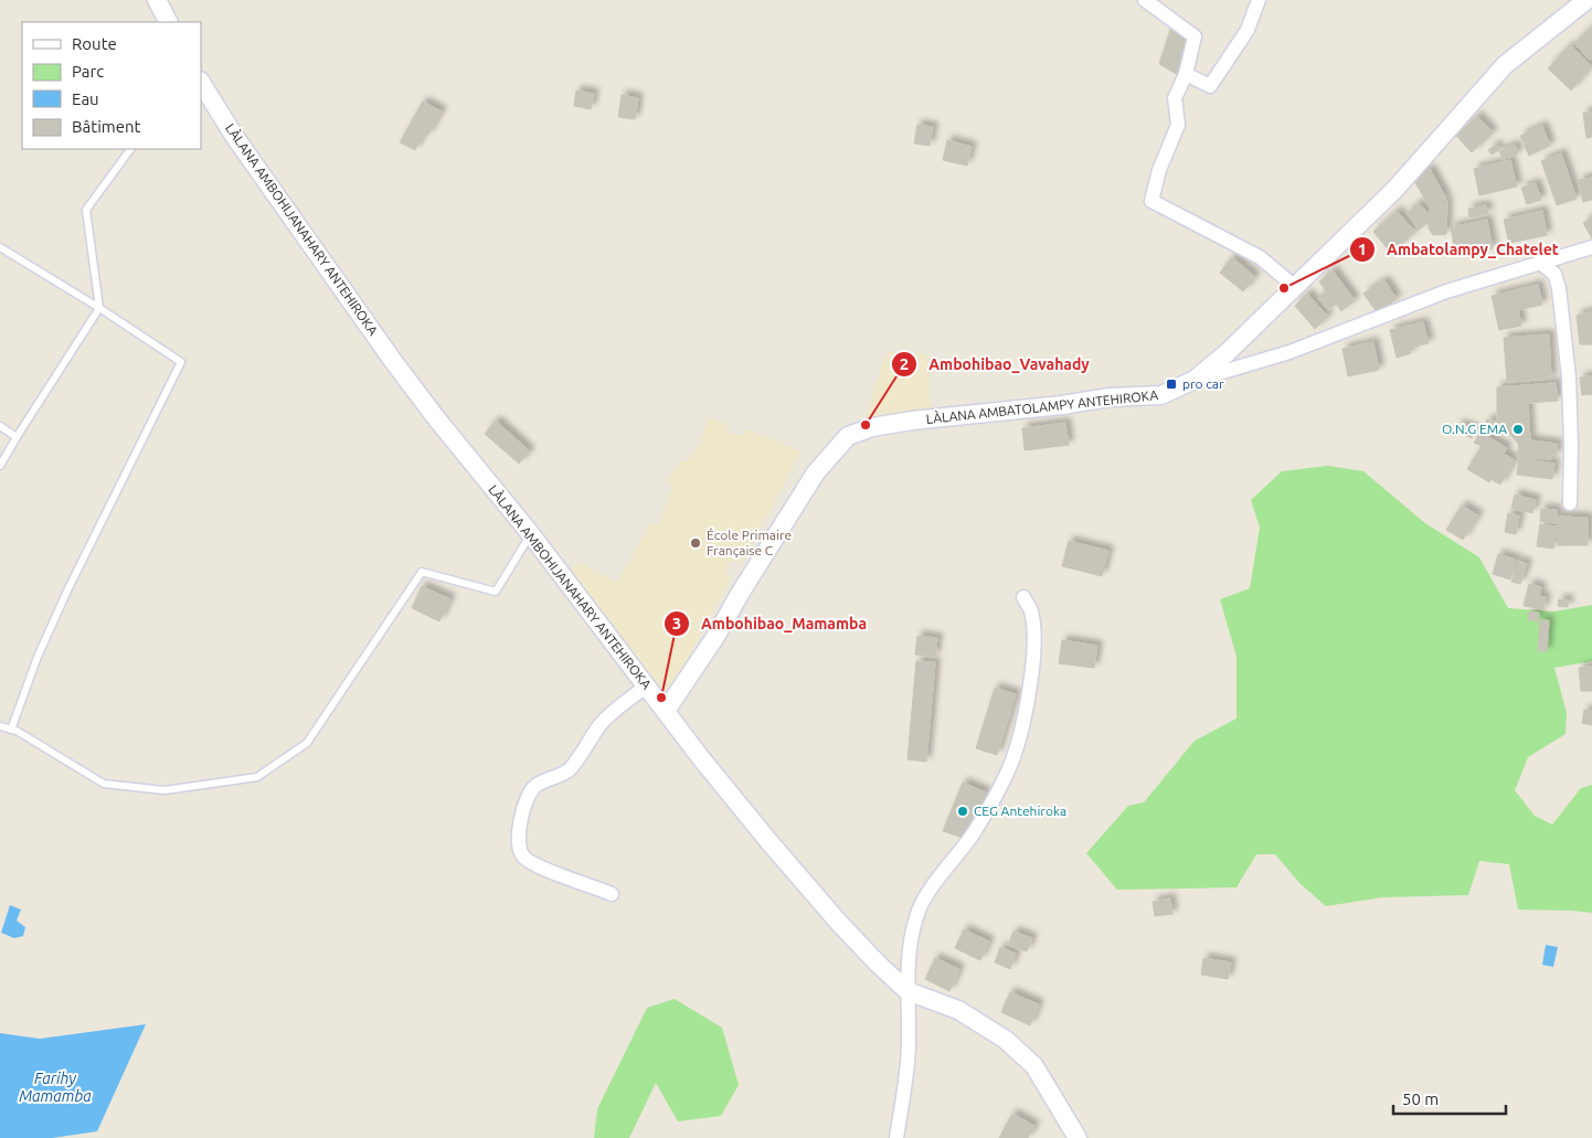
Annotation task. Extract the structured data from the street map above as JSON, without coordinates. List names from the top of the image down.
{
  "streets": {
    "street": ["LÀLANA AMBOHIJANAHARY ANTEHIROKA", "LÀLANA AMBATOLAMPY ANTEHIROKA"]
  },
  "crossings": [
    ["LÀLANA AMBOHIJANAHARY ANTEHIROKA", "LÀLANA AMBATOLAMPY ANTEHIROKA"]
  ],
  "water": ["Farihy Mamamba"],
  "places": {
    "other": [
      "Ambatolampy_Chatelet",
      "Ambohibao_Vavahady",
      "O.N.G EMA",
      "École Primaire Française C",
      "Ambohibao_Mamamba",
      "CEG Antehiroka"
    ],
    "transit": ["pro car"]
  },
  "legend": [
    "Route",
    "Parc",
    "Eau",
    "Bâtiment"
  ],
  "scale_bar": "50 m"
}
